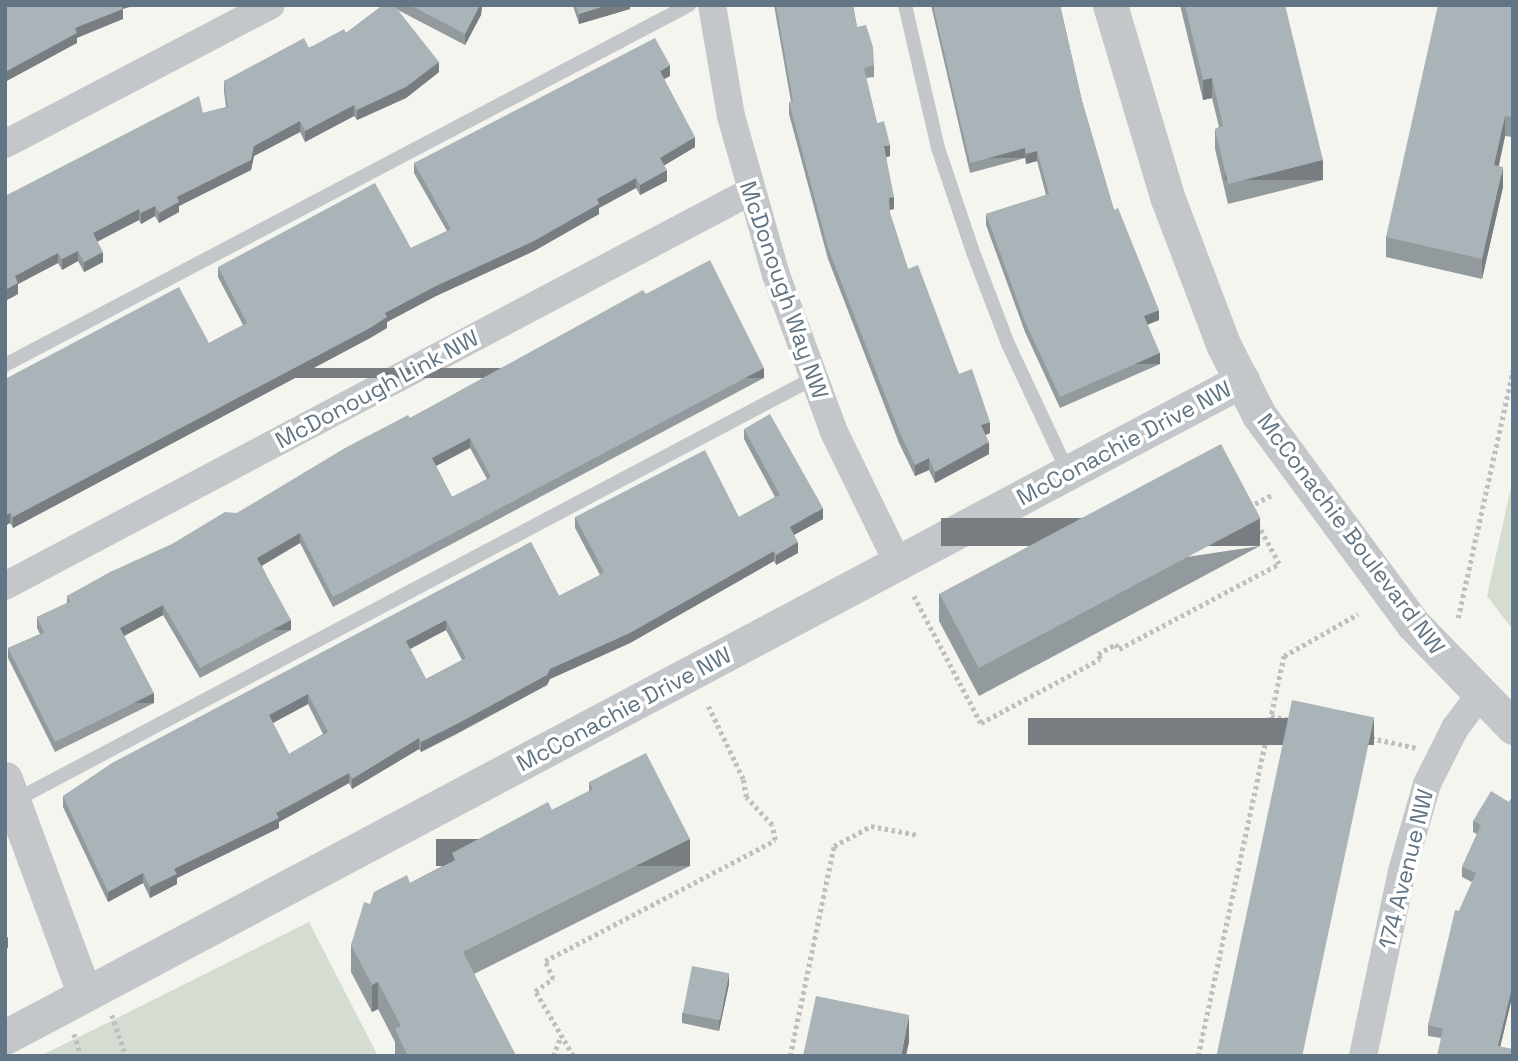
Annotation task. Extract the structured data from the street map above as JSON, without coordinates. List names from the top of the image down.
{
  "streets": {
    "street": [
      "McDonough Way NW",
      "McDonough Link NW",
      "McConachie Drive NW",
      "McConachie Boulevard NW",
      "174 Avenue NW"
    ]
  },
  "crossings": [
    ["McDonough Way NW", "McDonough Link NW"],
    ["McDonough Way NW", "McConachie Drive NW"],
    ["McConachie Drive NW", "McConachie Boulevard NW"],
    ["McConachie Boulevard NW", "174 Avenue NW"]
  ]
}
